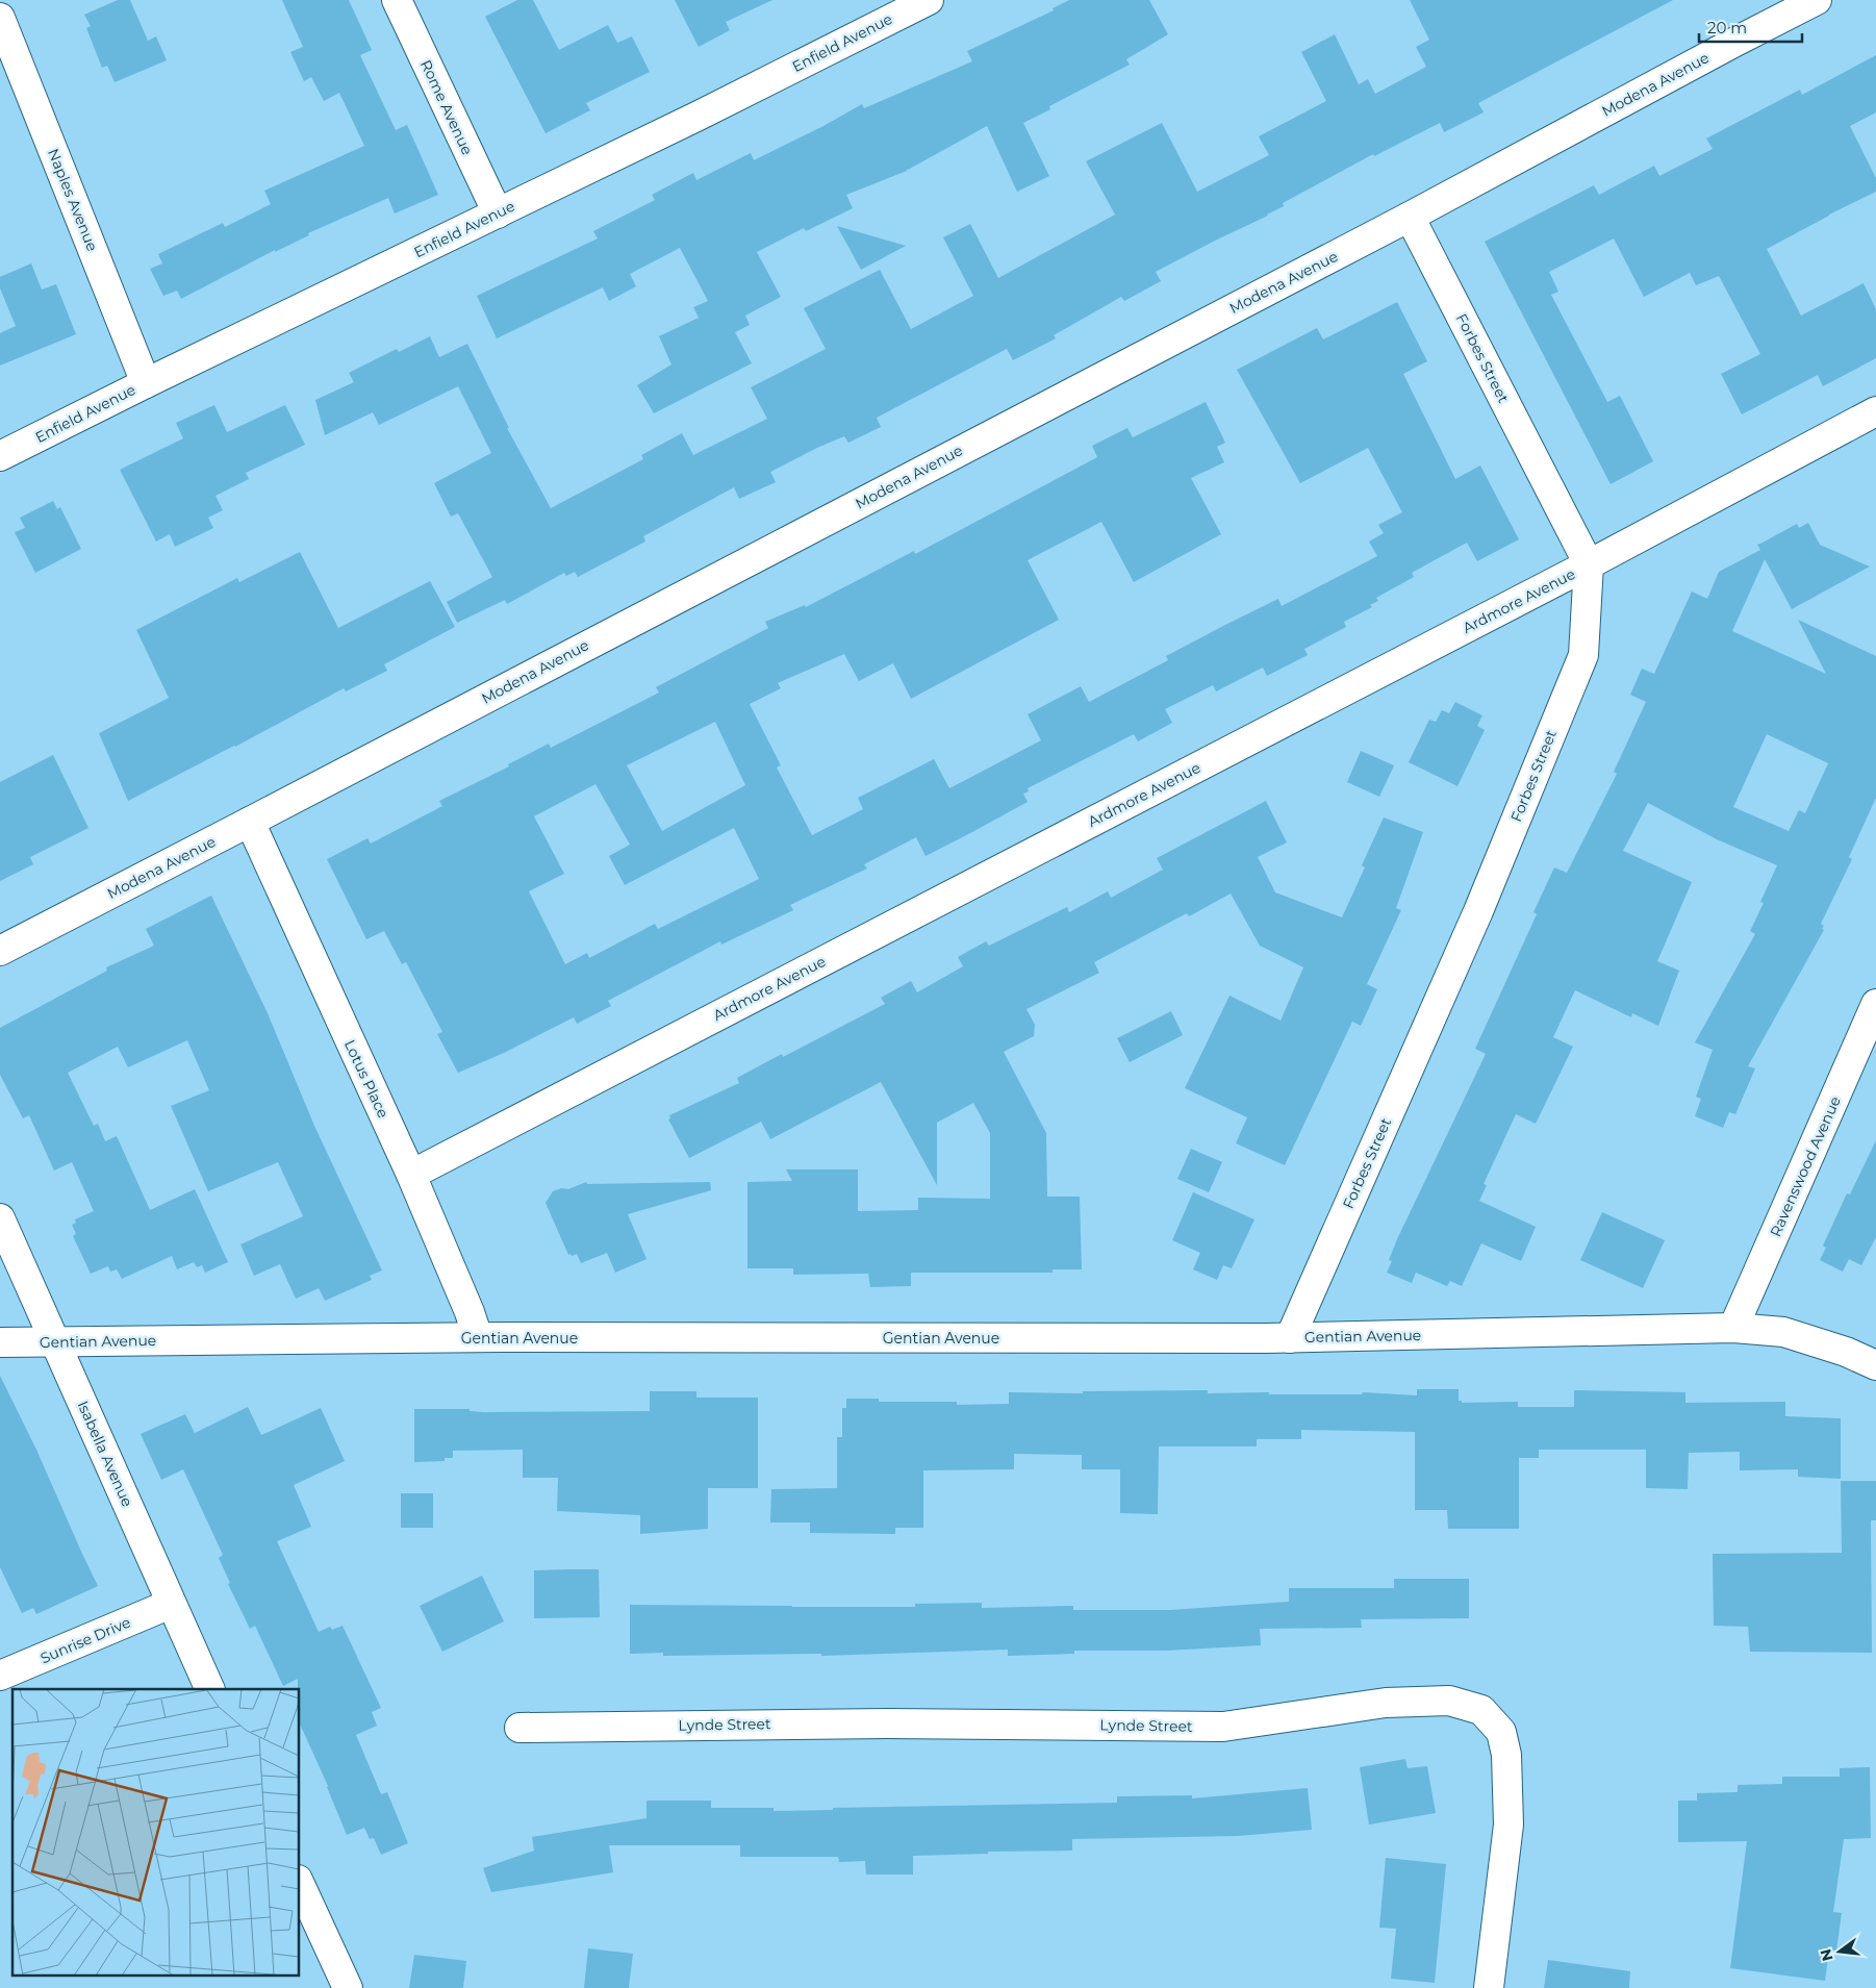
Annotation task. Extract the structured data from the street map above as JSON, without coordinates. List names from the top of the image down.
{
  "streets": {
    "street": [
      "Enfield Avenue",
      "Modena Avenue",
      "Rome Avenue",
      "Naples Avenue",
      "Forbes Street",
      "Ardmore Avenue",
      "Lotus Place",
      "Ravenswood Avenue",
      "Gentian Avenue",
      "Isabella Avenue",
      "Sunrise Drive",
      "Lynde Street"
    ]
  },
  "crossings": [
    ["Enfield Avenue", "Rome Avenue"],
    ["Enfield Avenue", "Naples Avenue"],
    ["Modena Avenue", "Forbes Street"],
    ["Modena Avenue", "Lotus Place"],
    ["Forbes Street", "Ardmore Avenue"],
    ["Forbes Street", "Gentian Avenue"],
    ["Ardmore Avenue", "Lotus Place"],
    ["Lotus Place", "Gentian Avenue"],
    ["Ravenswood Avenue", "Gentian Avenue"],
    ["Gentian Avenue", "Isabella Avenue"],
    ["Isabella Avenue", "Sunrise Drive"]
  ],
  "scale_bar": "20 m",
  "north": "left"
}
